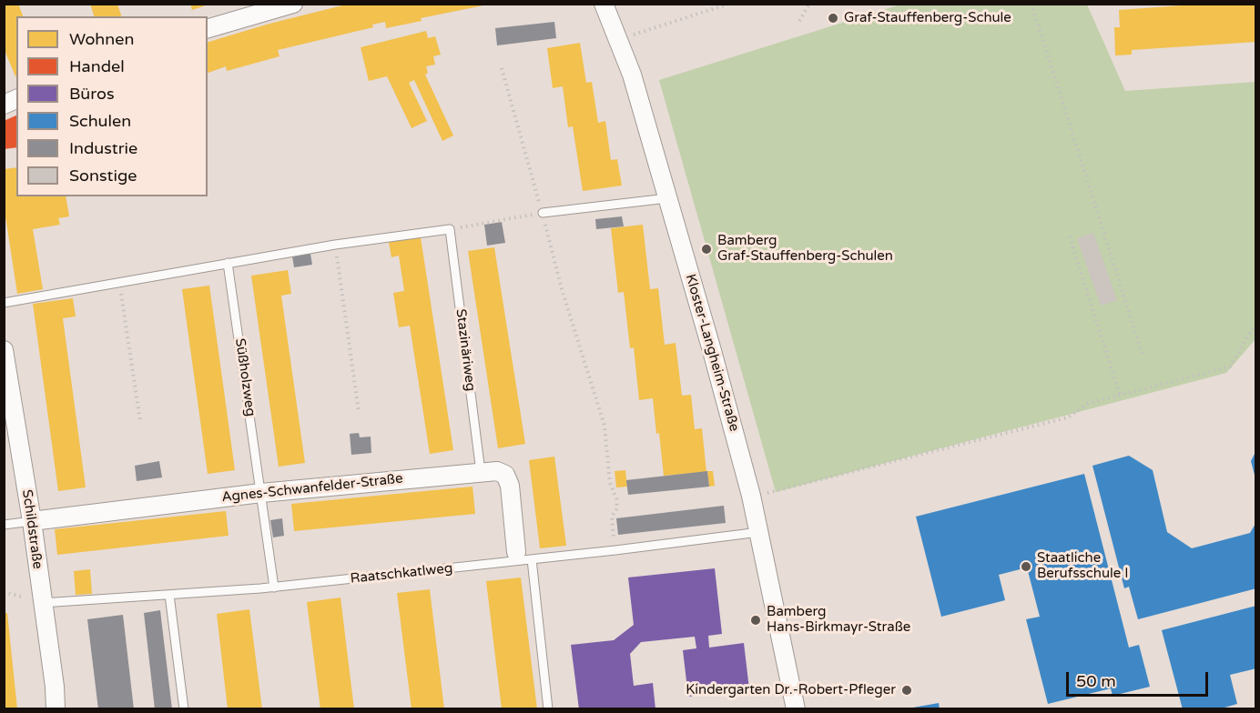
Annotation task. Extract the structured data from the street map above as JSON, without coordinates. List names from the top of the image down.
{
  "streets": {
    "street": ["Kloster-Langheim-Straße", "Agnes-Schwanfelder-Straße", "Schildstraße"],
    "lane": ["Stazinäriweg", "Süßholzweg", "Raatschkatlweg"]
  },
  "crossings": [
    ["Stazinäriweg", "Agnes-Schwanfelder-Straße"],
    ["Kloster-Langheim-Straße", "Raatschkatlweg"],
    ["Süßholzweg", "Agnes-Schwanfelder-Straße"],
    ["Süßholzweg", "Raatschkatlweg"],
    ["Agnes-Schwanfelder-Straße", "Schildstraße"],
    ["Agnes-Schwanfelder-Straße", "Raatschkatlweg"],
    ["Schildstraße", "Raatschkatlweg"]
  ],
  "places": [
    "Graf-Stauffenberg-Schule",
    "Bamberg Graf-Stauffenberg-Schulen",
    "Staatliche Berufsschule I",
    "Bamberg Hans-Birkmayr-Straße",
    "Kindergarten Dr.-Robert-Pfleger"
  ],
  "legend": [
    "Wohnen",
    "Handel",
    "Büros",
    "Schulen",
    "Industrie",
    "Sonstige"
  ],
  "scale_bar": "50 m"
}
